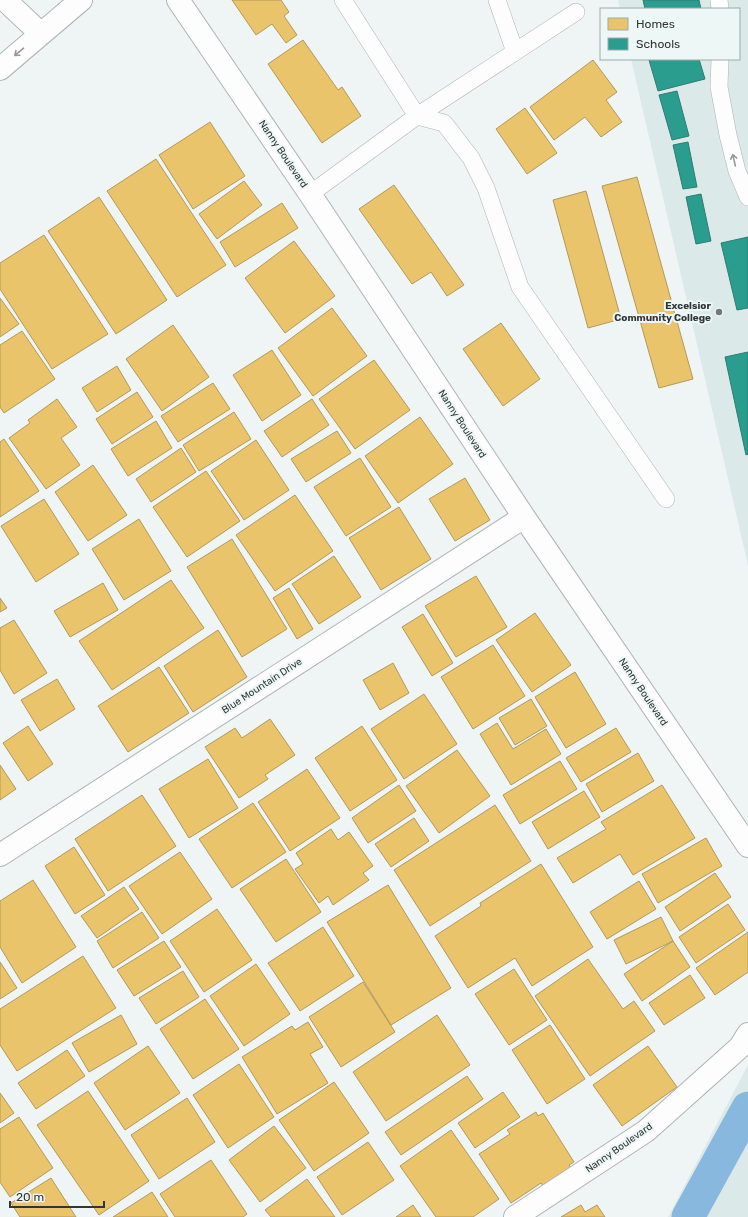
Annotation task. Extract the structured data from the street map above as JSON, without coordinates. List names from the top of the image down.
{
  "streets": {
    "street": ["Nanny Boulevard", "Blue Mountain Drive"]
  },
  "crossings": [
    ["Nanny Boulevard", "Blue Mountain Drive"]
  ],
  "places": ["Excelsior Community College"],
  "legend": ["Homes", "Schools"],
  "scale_bar": "20 m"
}
